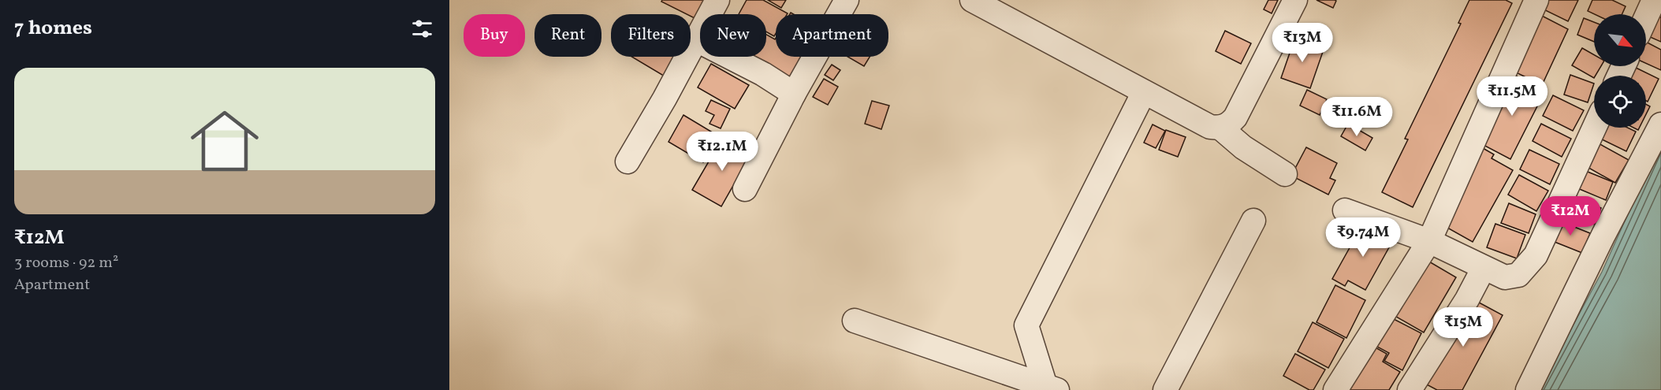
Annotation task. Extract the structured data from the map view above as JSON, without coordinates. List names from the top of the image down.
{
  "north": "bottom right",
  "page": {
    "heading": "7 homes",
    "chip": [
      "Buy",
      "Rent",
      "Filters",
      "New",
      "Apartment"
    ],
    "price": [
      "₹13M",
      "₹11.5M",
      "₹11.6M",
      "₹12.1M",
      "₹12M",
      "₹9.74M",
      "₹15M"
    ],
    "list": [
      {
        "name": "₹12M",
        "note": "3 rooms · 92 m² · Apartment"
      }
    ]
  }
}
